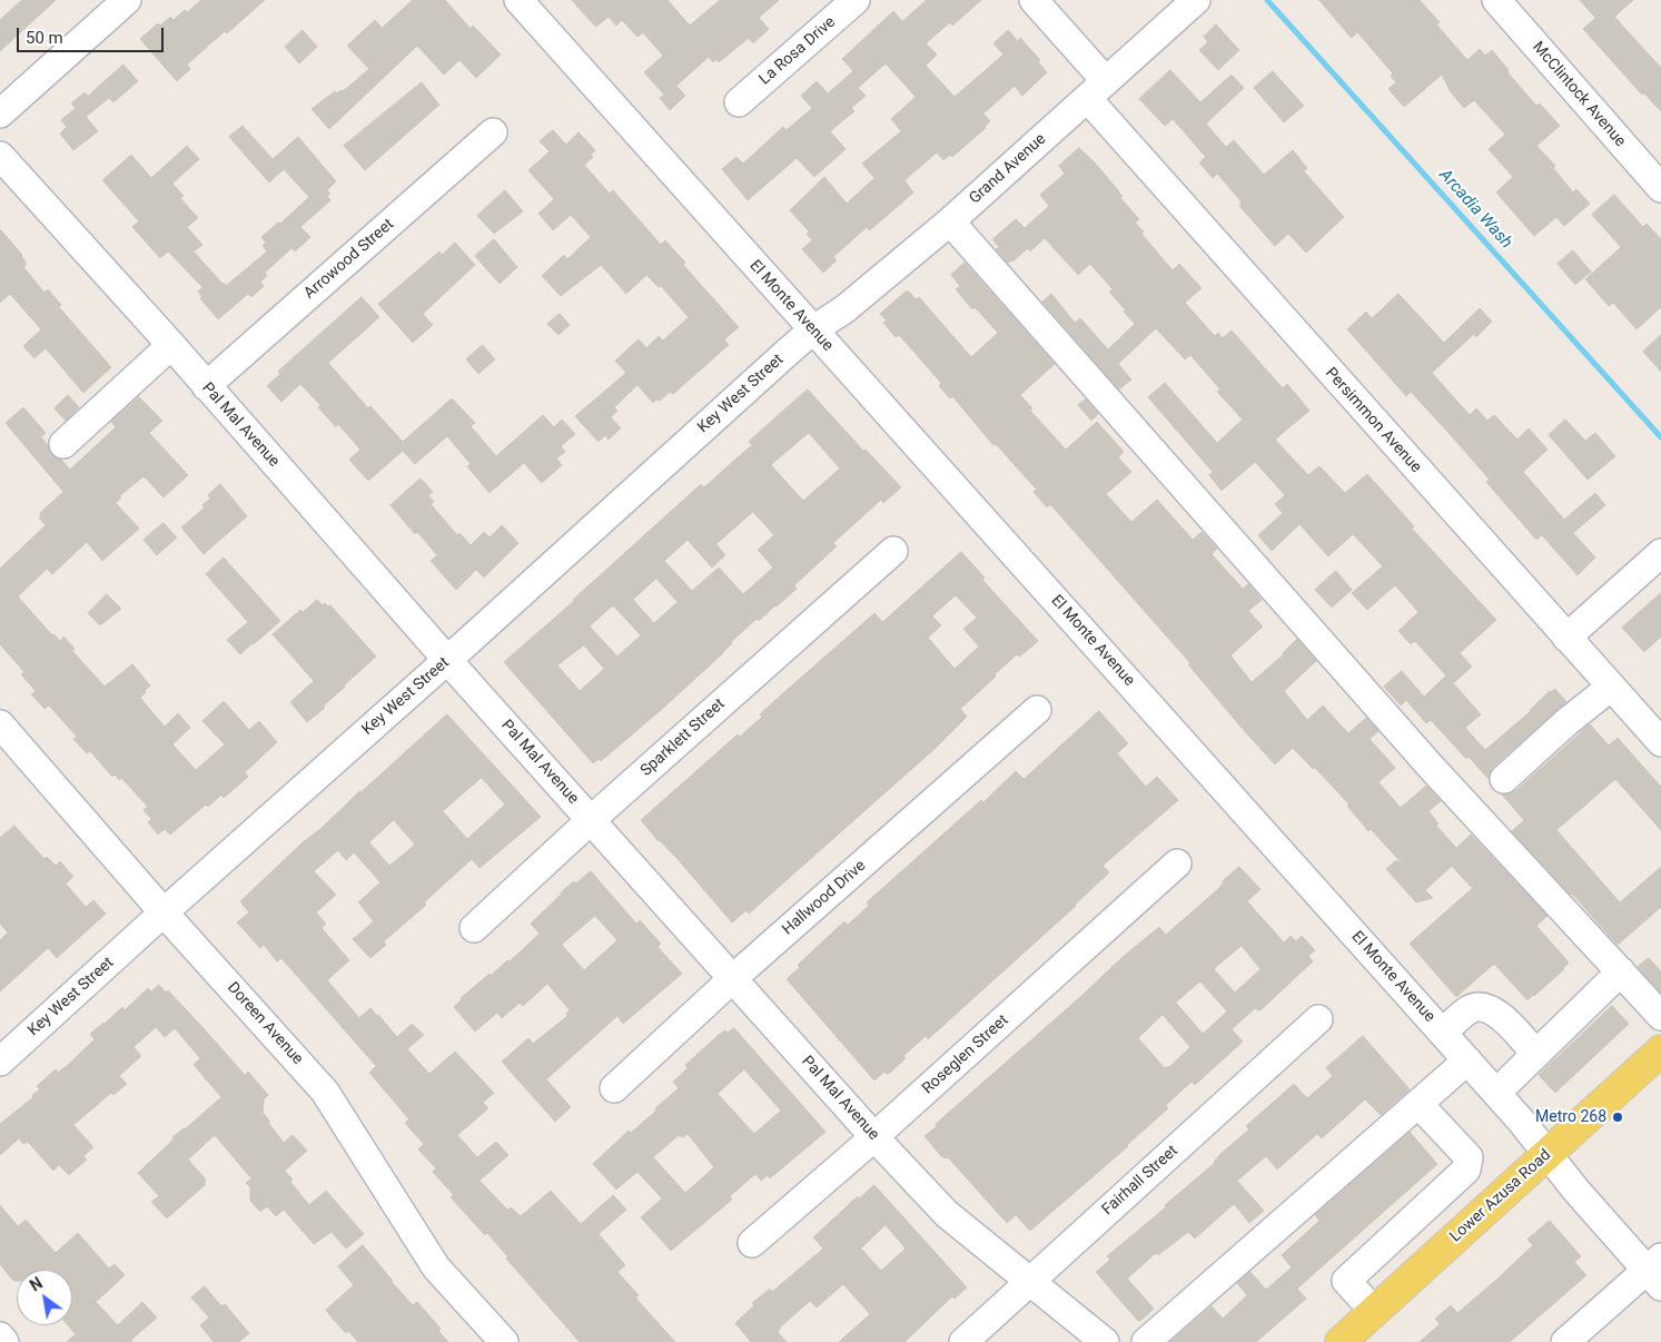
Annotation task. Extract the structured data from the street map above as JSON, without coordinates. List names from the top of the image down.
{
  "streets": {
    "main road": ["Lower Azusa Road"],
    "street": [
      "La Rosa Drive",
      "McClintock Avenue",
      "Grand Avenue",
      "Arrowood Street",
      "El Monte Avenue",
      "Key West Street",
      "Persimmon Avenue",
      "Pal Mal Avenue",
      "Sparklett Street",
      "Hallwood Drive",
      "Doreen Avenue",
      "Roseglen Street",
      "Fairhall Street"
    ]
  },
  "crossings": [
    ["Grand Avenue", "El Monte Avenue"],
    ["Grand Avenue", "Key West Street"],
    ["Grand Avenue", "Persimmon Avenue"],
    ["Arrowood Street", "Pal Mal Avenue"],
    ["El Monte Avenue", "Key West Street"],
    ["El Monte Avenue", "Lower Azusa Road"],
    ["Key West Street", "Pal Mal Avenue"],
    ["Key West Street", "Doreen Avenue"],
    ["Pal Mal Avenue", "Sparklett Street"],
    ["Pal Mal Avenue", "Hallwood Drive"],
    ["Pal Mal Avenue", "Roseglen Street"],
    ["Pal Mal Avenue", "Fairhall Street"]
  ],
  "water": ["Arcadia Wash"],
  "places": ["Metro 268"],
  "scale_bar": "50 m",
  "north": "top left"
}
